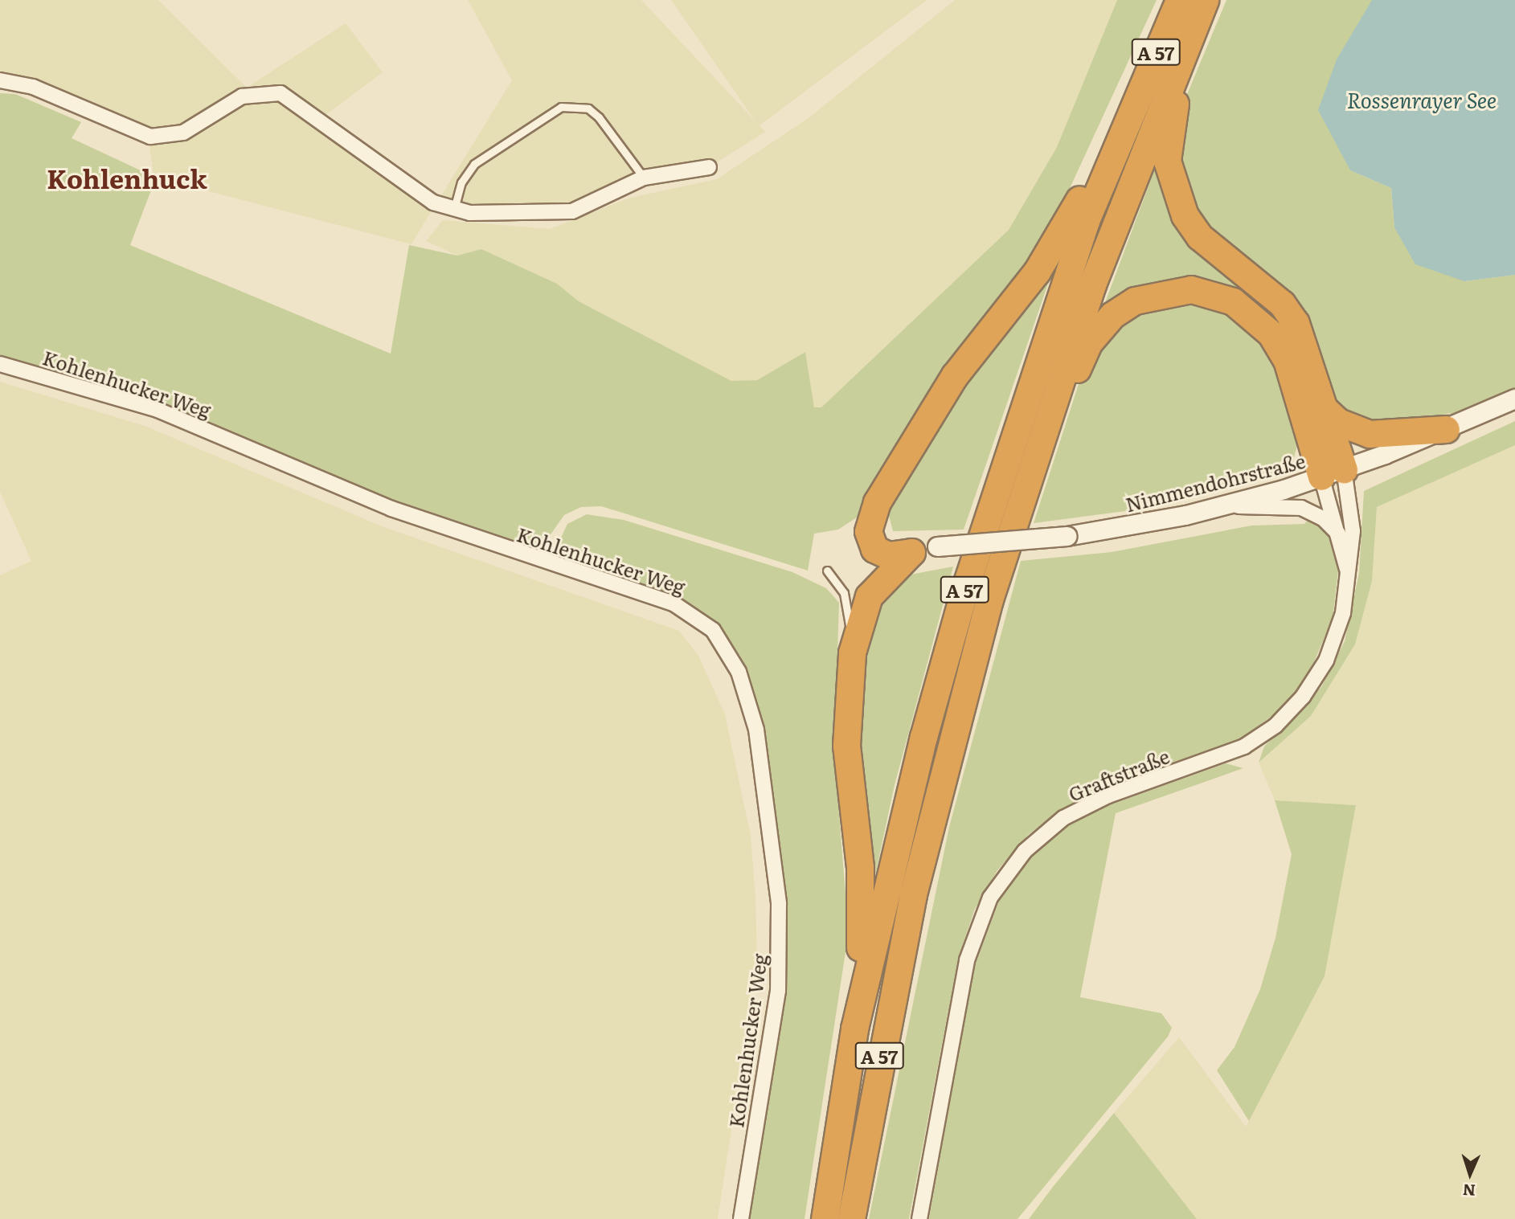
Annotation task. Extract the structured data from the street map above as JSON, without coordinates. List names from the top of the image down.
{
  "streets": {
    "highway": ["A 57"],
    "street": ["Kohlenhucker Weg", "Nimmendohrstraße", "Graftstraße"]
  },
  "crossings": [
    ["Nimmendohrstraße", "Graftstraße"]
  ],
  "districts": ["Kohlenhuck"],
  "water": ["Rossenrayer See"],
  "north": "bottom"
}
